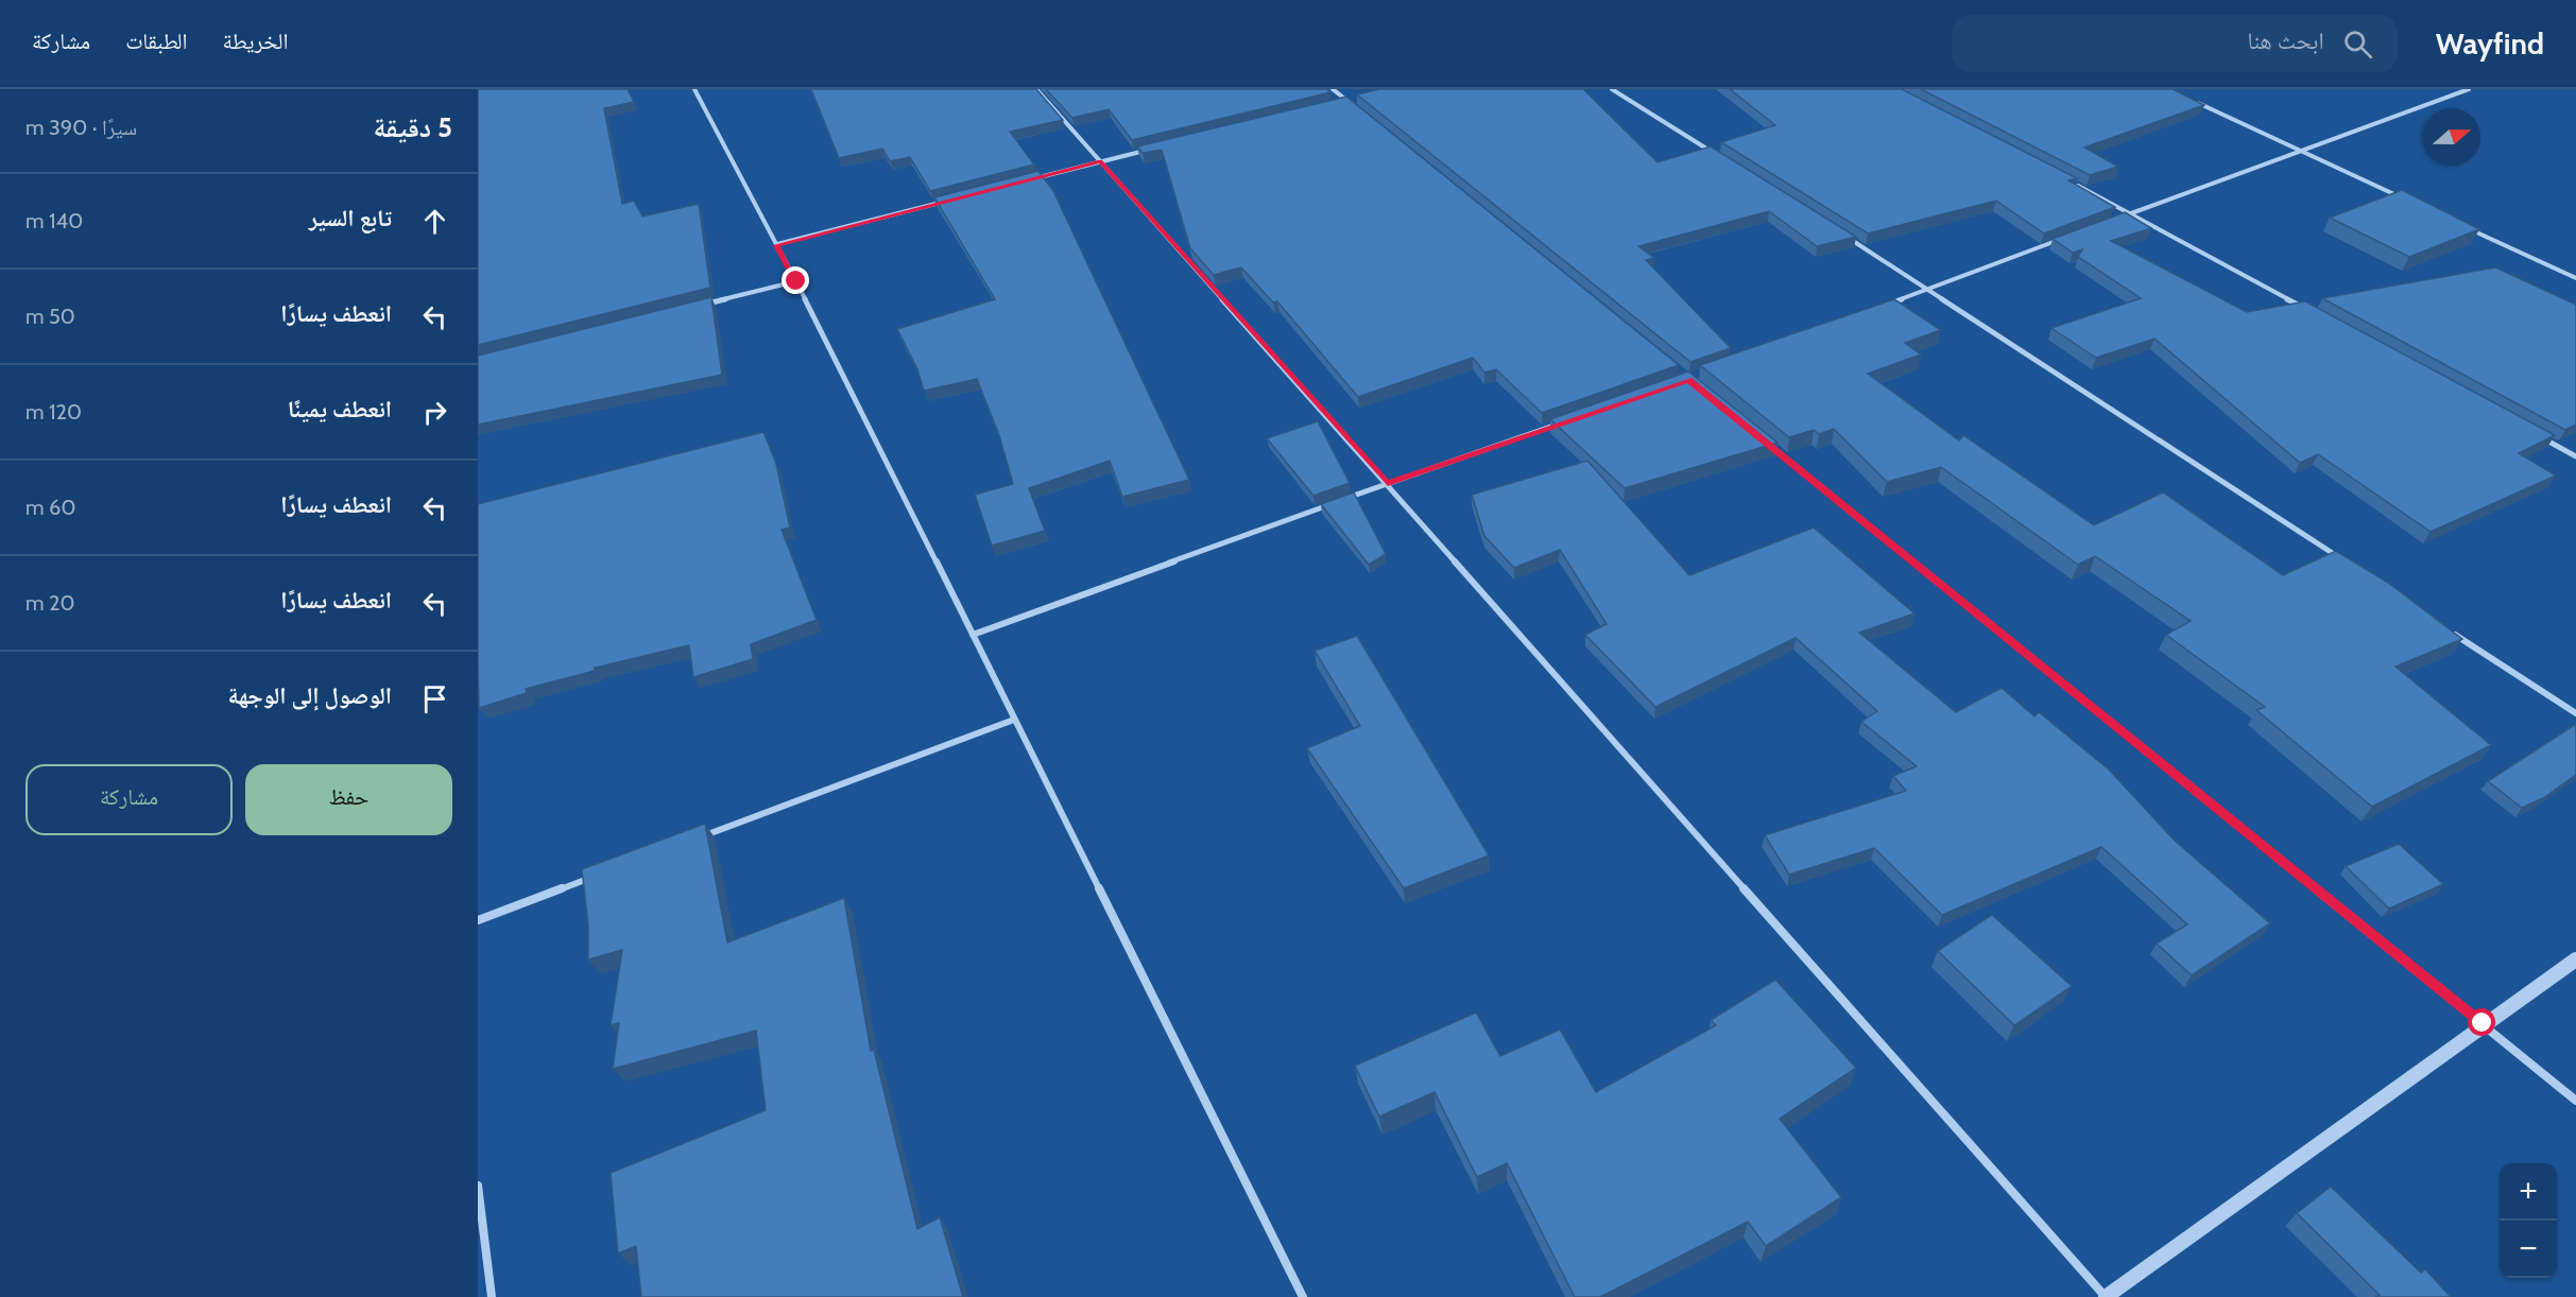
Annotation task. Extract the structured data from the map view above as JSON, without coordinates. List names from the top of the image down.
{
  "north": "right",
  "page": {
    "header": "Wayfind",
    "search": "ابحث هنا",
    "nav": ["الخريطة", "الطبقات", "مشاركة"],
    "heading": ["5 دقيقة", "سيرًا · 390 m"],
    "list": [
      ["تابع السير", "140 m"],
      ["انعطف يسارًا", "50 m"],
      ["انعطف يمينًا", "120 m"],
      ["انعطف يسارًا", "60 m"],
      ["انعطف يسارًا", "20 m"],
      "الوصول إلى الوجهة"
    ],
    "buttons": ["حفظ", "مشاركة"],
    "map_buttons": ["+", "−"]
  }
}
